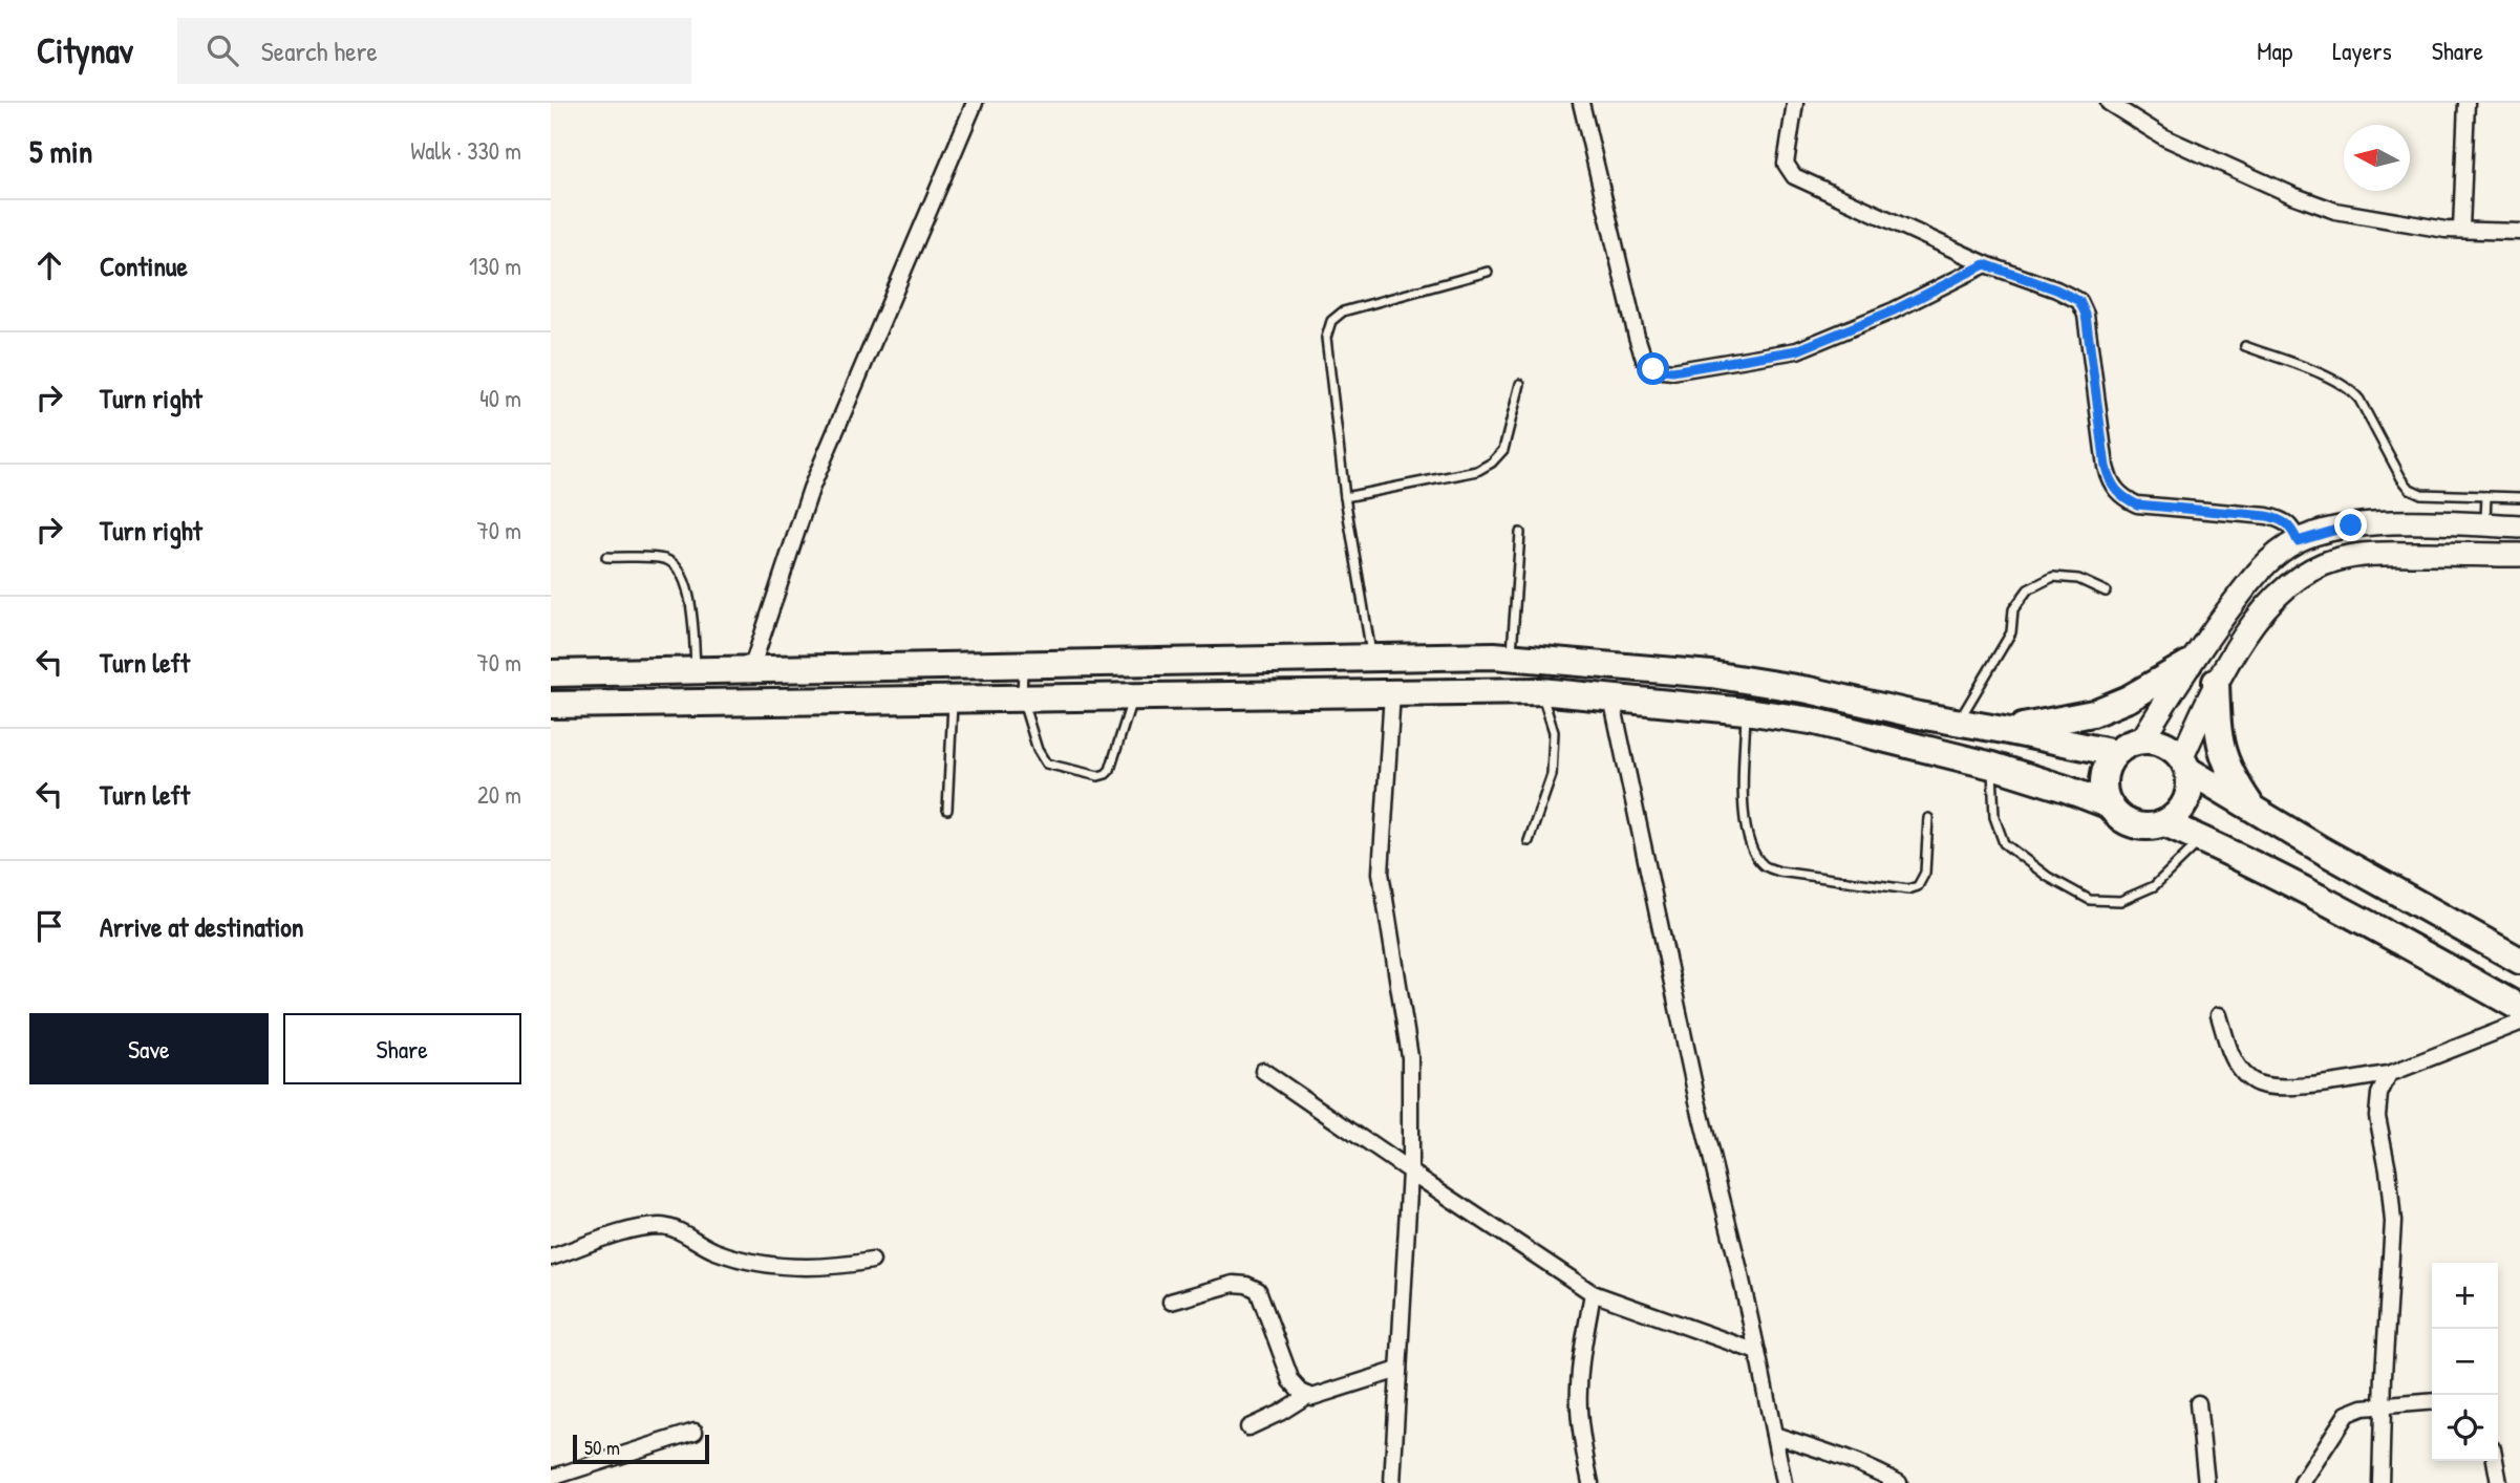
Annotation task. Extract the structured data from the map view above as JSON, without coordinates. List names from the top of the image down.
{
  "scale_bar": "50 m",
  "north": "left",
  "page": {
    "header": "Citynav",
    "search": "Search here",
    "nav": ["Map", "Layers", "Share"],
    "heading": ["5 min", "Walk · 330 m"],
    "list": [
      ["Continue", "130 m"],
      ["Turn right", "40 m"],
      ["Turn right", "70 m"],
      ["Turn left", "70 m"],
      ["Turn left", "20 m"],
      "Arrive at destination"
    ],
    "buttons": ["Save", "Share"],
    "map_buttons": ["+", "−"],
    "scale": "50 m"
  }
}
